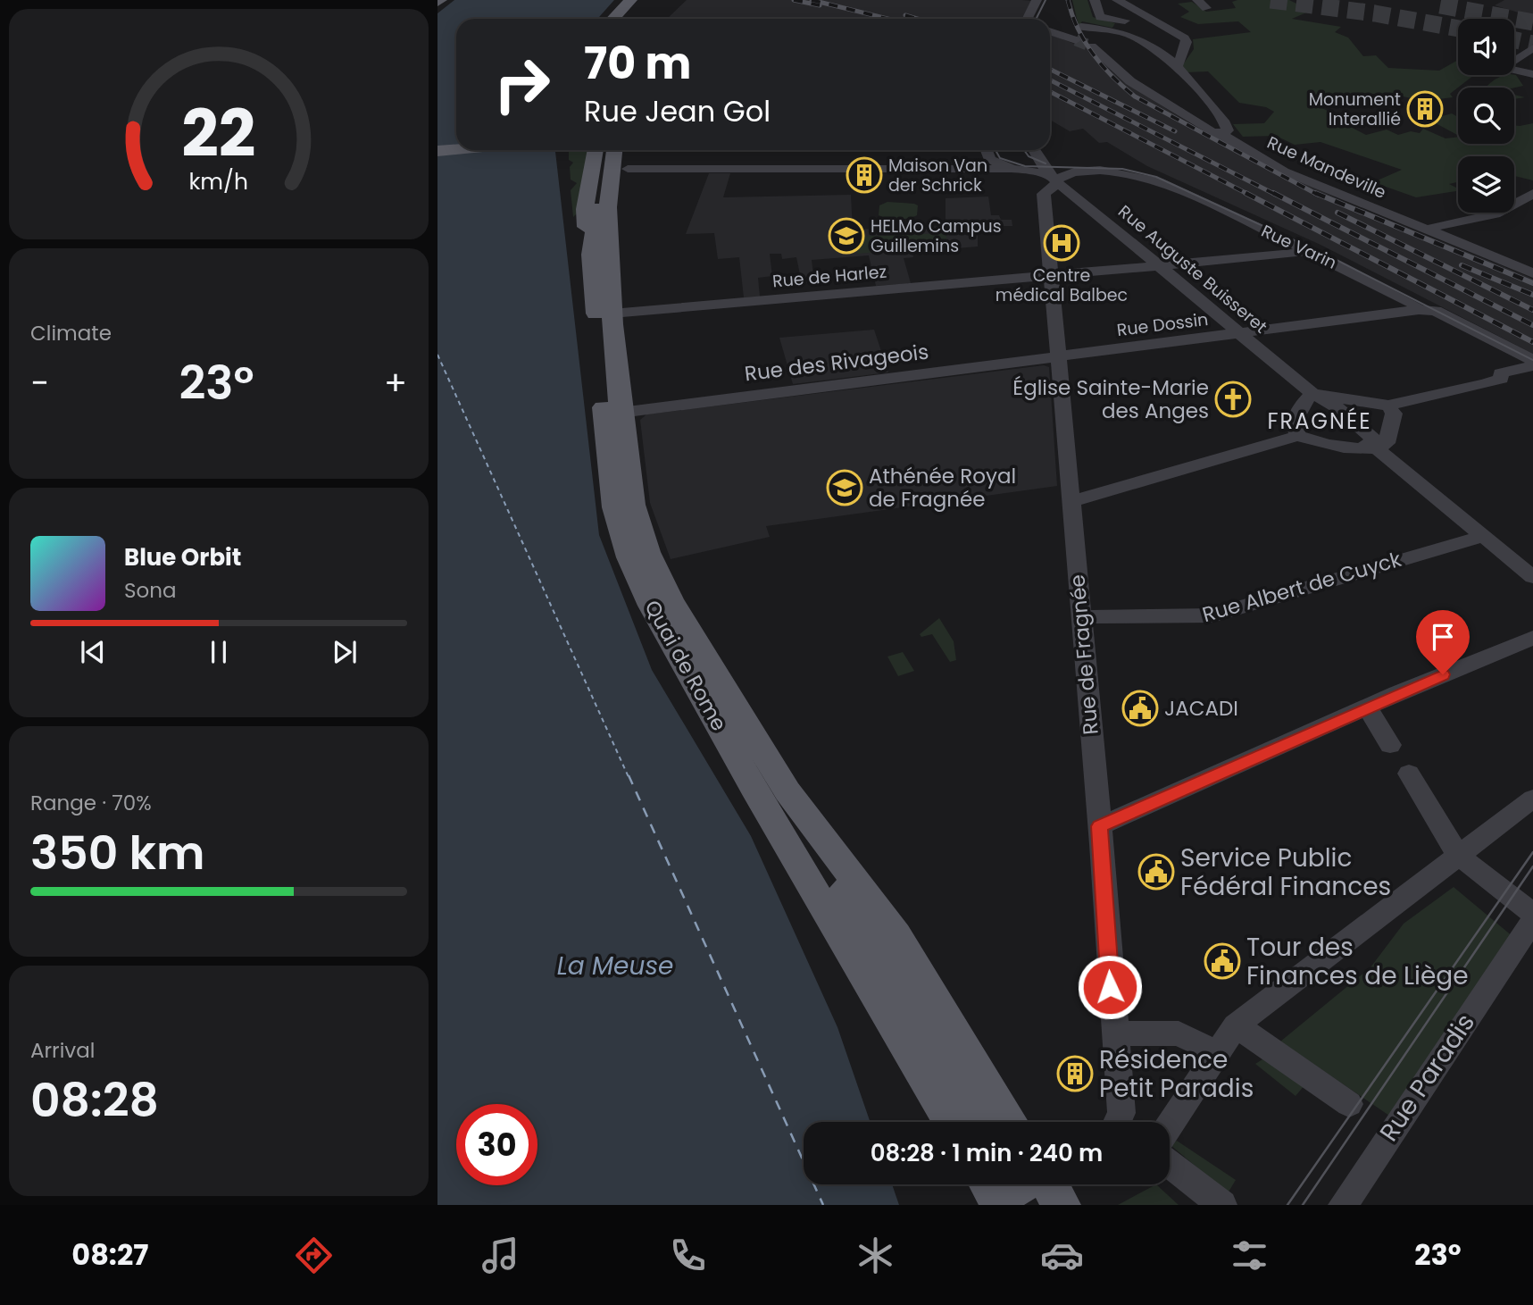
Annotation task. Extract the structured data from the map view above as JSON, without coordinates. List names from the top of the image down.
{
  "streets": {
    "main road": ["Quai de Rome"],
    "street": [
      "Rue Mandeville",
      "Rue Varin",
      "Rue Auguste Buisseret",
      "Rue de Harlez",
      "Rue Dossin",
      "Rue des Rivageois",
      "Rue Albert de Cuyck",
      "Rue de Fragnée",
      "Rue Paradis"
    ]
  },
  "crossings": [
    ["Rue Varin", "Rue Auguste Buisseret"],
    ["Rue Varin", "Rue Dossin"],
    ["Rue Varin", "Rue de Fragnée"],
    ["Rue Auguste Buisseret", "Rue Dossin"],
    ["Rue Auguste Buisseret", "Rue Albert de Cuyck"],
    ["Rue Auguste Buisseret", "Rue de Fragnée"],
    ["Rue de Harlez", "Rue de Fragnée"],
    ["Rue de Harlez", "Quai de Rome"],
    ["Rue Dossin", "Rue des Rivageois"],
    ["Rue Dossin", "Rue de Fragnée"],
    ["Rue des Rivageois", "Rue de Fragnée"],
    ["Rue des Rivageois", "Quai de Rome"],
    ["Rue Albert de Cuyck", "Rue de Fragnée"]
  ],
  "districts": ["FRAGNÉE"],
  "water": ["La Meuse"],
  "places": {
    "building": ["Monument Interallié", "Maison Van der Schrick", "Résidence Petit Paradis"],
    "school or university": ["HELMo Campus Guillemins", "Athénée Royal de Fragnée"],
    "hospital": ["Centre médical Balbec"],
    "church": ["Église Sainte-Marie des Anges"],
    "public building": ["JACADI", "Service Public Fédéral Finances", "Tour des Finances de Liège"]
  },
  "page": {
    "turn": ["70 m", "Rue Jean Gol"],
    "tile": [
      "Climate",
      ["Range · 70%", "350 km"],
      ["Arrival", "08:28"]
    ],
    "heat": ["−", "23°", "+"],
    "song": ["Blue Orbit", "Sona"],
    "limit": "30",
    "trip": "08:28 · 1 min · 240 m",
    "tabs": ["08:27", "23°"],
    "gauge": ["22", "km/h"]
  }
}
